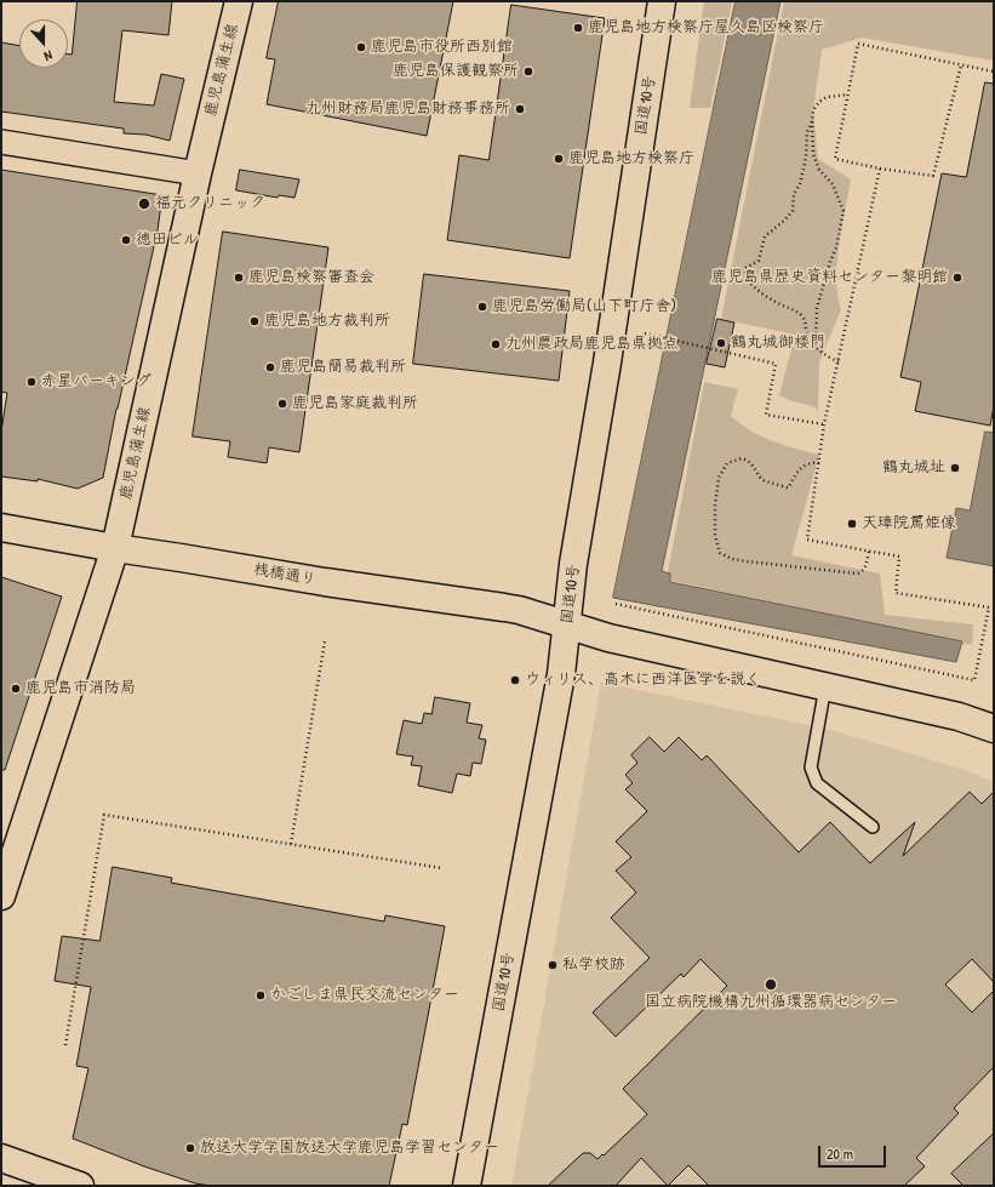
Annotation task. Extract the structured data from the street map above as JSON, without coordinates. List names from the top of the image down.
{
  "streets": {
    "main road": ["鹿児島蒲生線", "国道10号", "桟橋通り"]
  },
  "crossings": [
    ["鹿児島蒲生線", "桟橋通り"],
    ["国道10号", "桟橋通り"]
  ],
  "places": [
    "鹿児島地方検察庁屋久島区検察庁",
    "鹿児島市役所西別館",
    "鹿児島保護観察所",
    "九州財務局鹿児島財務事務所",
    "鹿児島地方検察庁",
    "福元クリニック",
    "徳田ビル",
    "鹿児島検察審査会",
    "鹿児島県歴史資料センター黎明館",
    "鹿児島労働局(山下町庁舎)",
    "鹿児島地方裁判所",
    "鶴丸城御楼門",
    "九州農政局鹿児島県拠点",
    "鹿児島簡易裁判所",
    "赤星パーキング",
    "鹿児島家庭裁判所",
    "鶴丸城址",
    "天璋院篤姫像",
    "ウィリス、高木に西洋医学を説く",
    "鹿児島市消防局",
    "私学校跡",
    "国立病院機構九州循環器病センター",
    "かごしま県民交流センター",
    "放送大学学園放送大学鹿児島学習センター"
  ],
  "scale_bar": "20 m",
  "north": "bottom"
}
